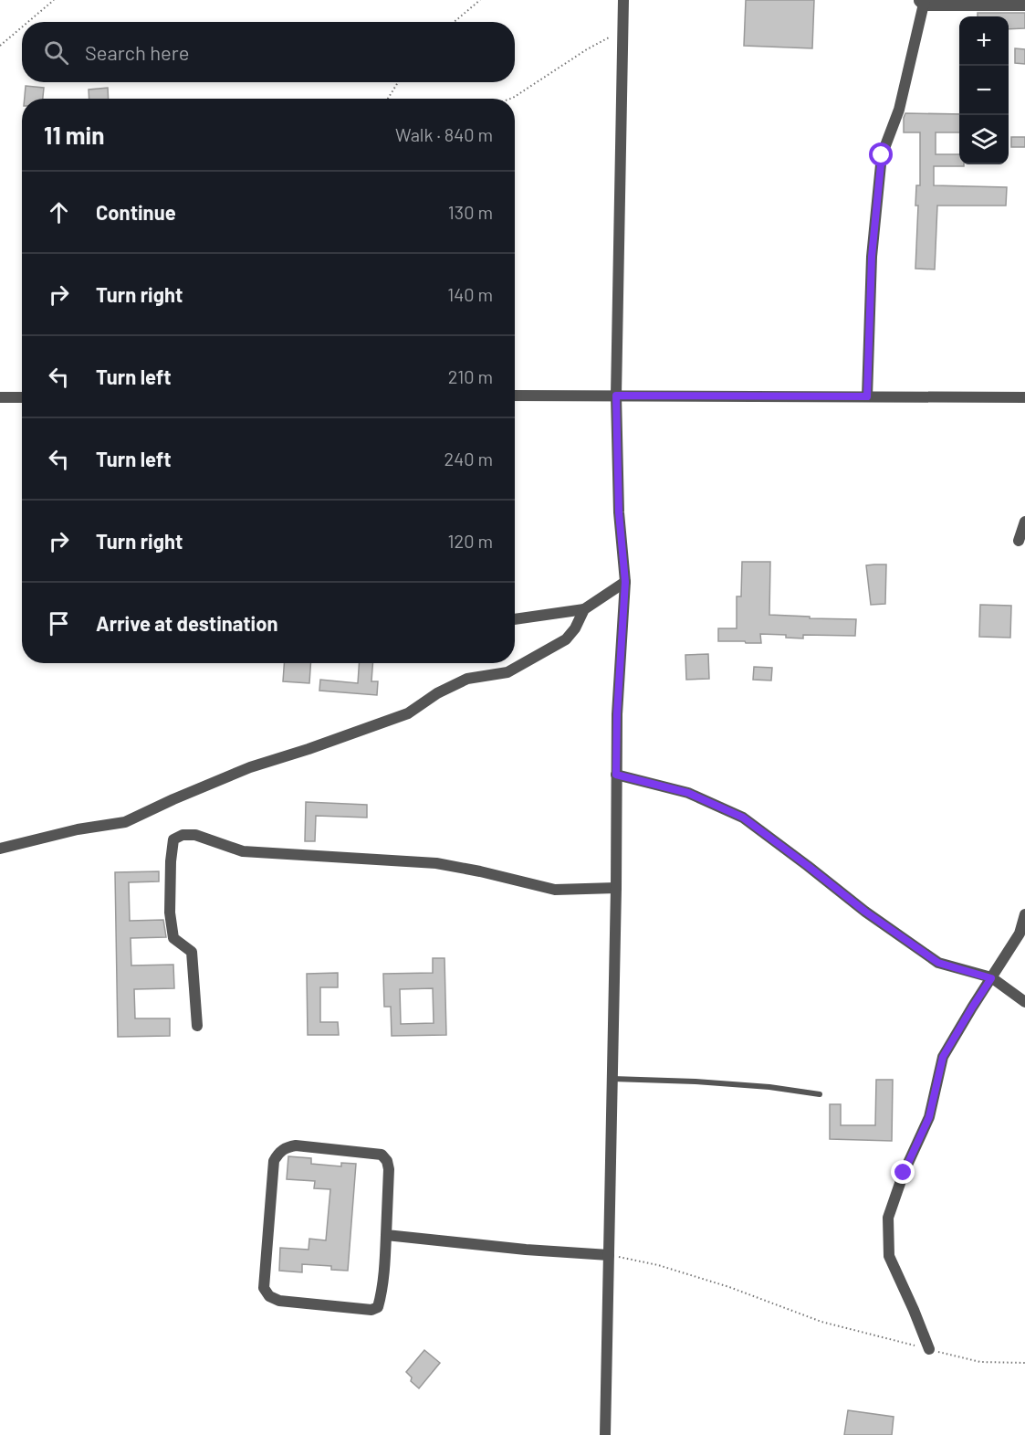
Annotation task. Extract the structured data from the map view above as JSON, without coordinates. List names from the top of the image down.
{
  "page": {
    "map_buttons": ["+", "−"],
    "search": "Search here",
    "heading": ["11 min", "Walk · 840 m"],
    "list": [
      ["Continue", "130 m"],
      ["Turn right", "140 m"],
      ["Turn left", "210 m"],
      ["Turn left", "240 m"],
      ["Turn right", "120 m"],
      "Arrive at destination"
    ]
  }
}
